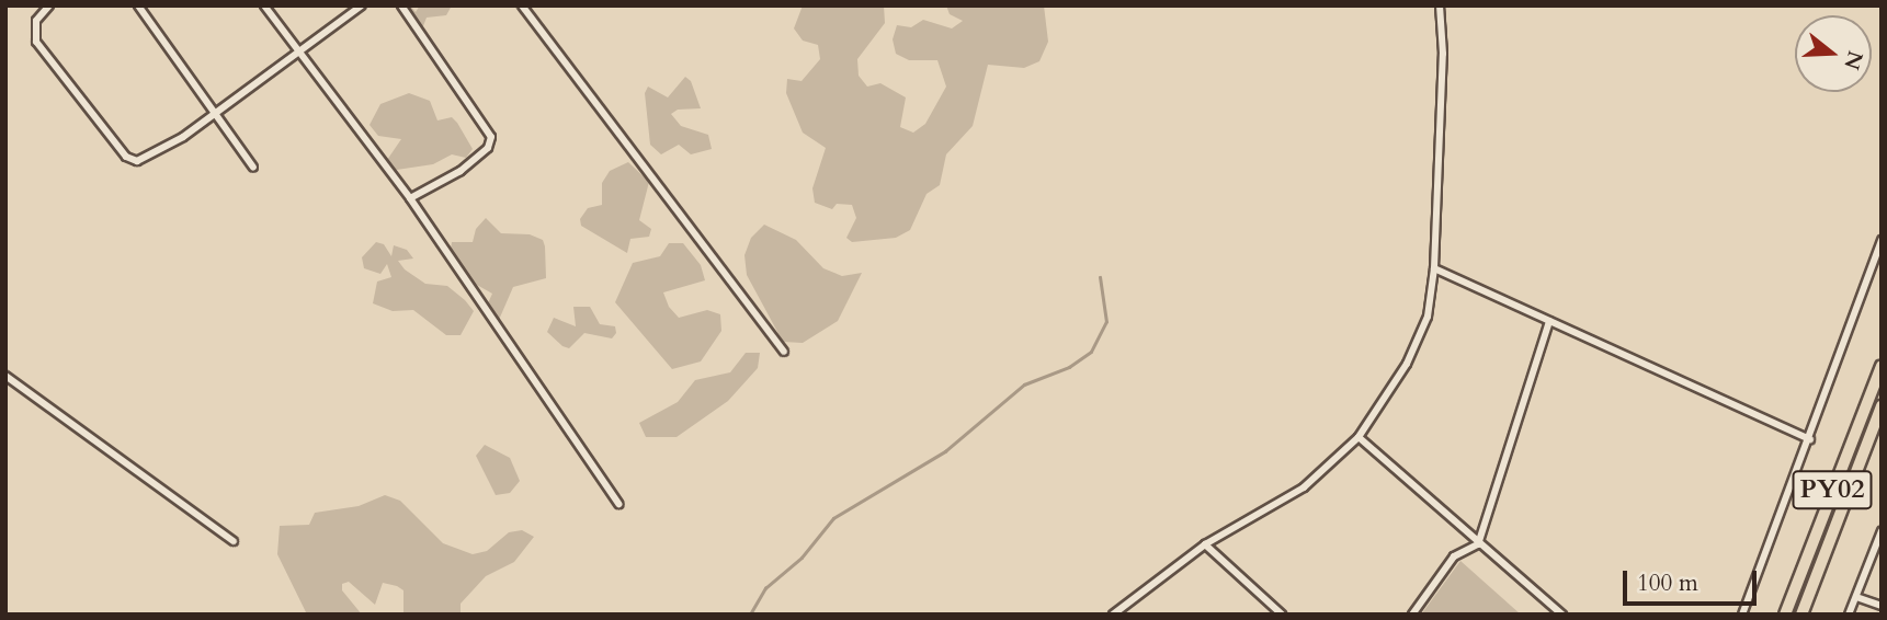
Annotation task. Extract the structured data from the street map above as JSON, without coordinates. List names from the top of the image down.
{
  "streets": {
    "highway": ["PY02"]
  },
  "scale_bar": "100 m",
  "north": "right"
}
